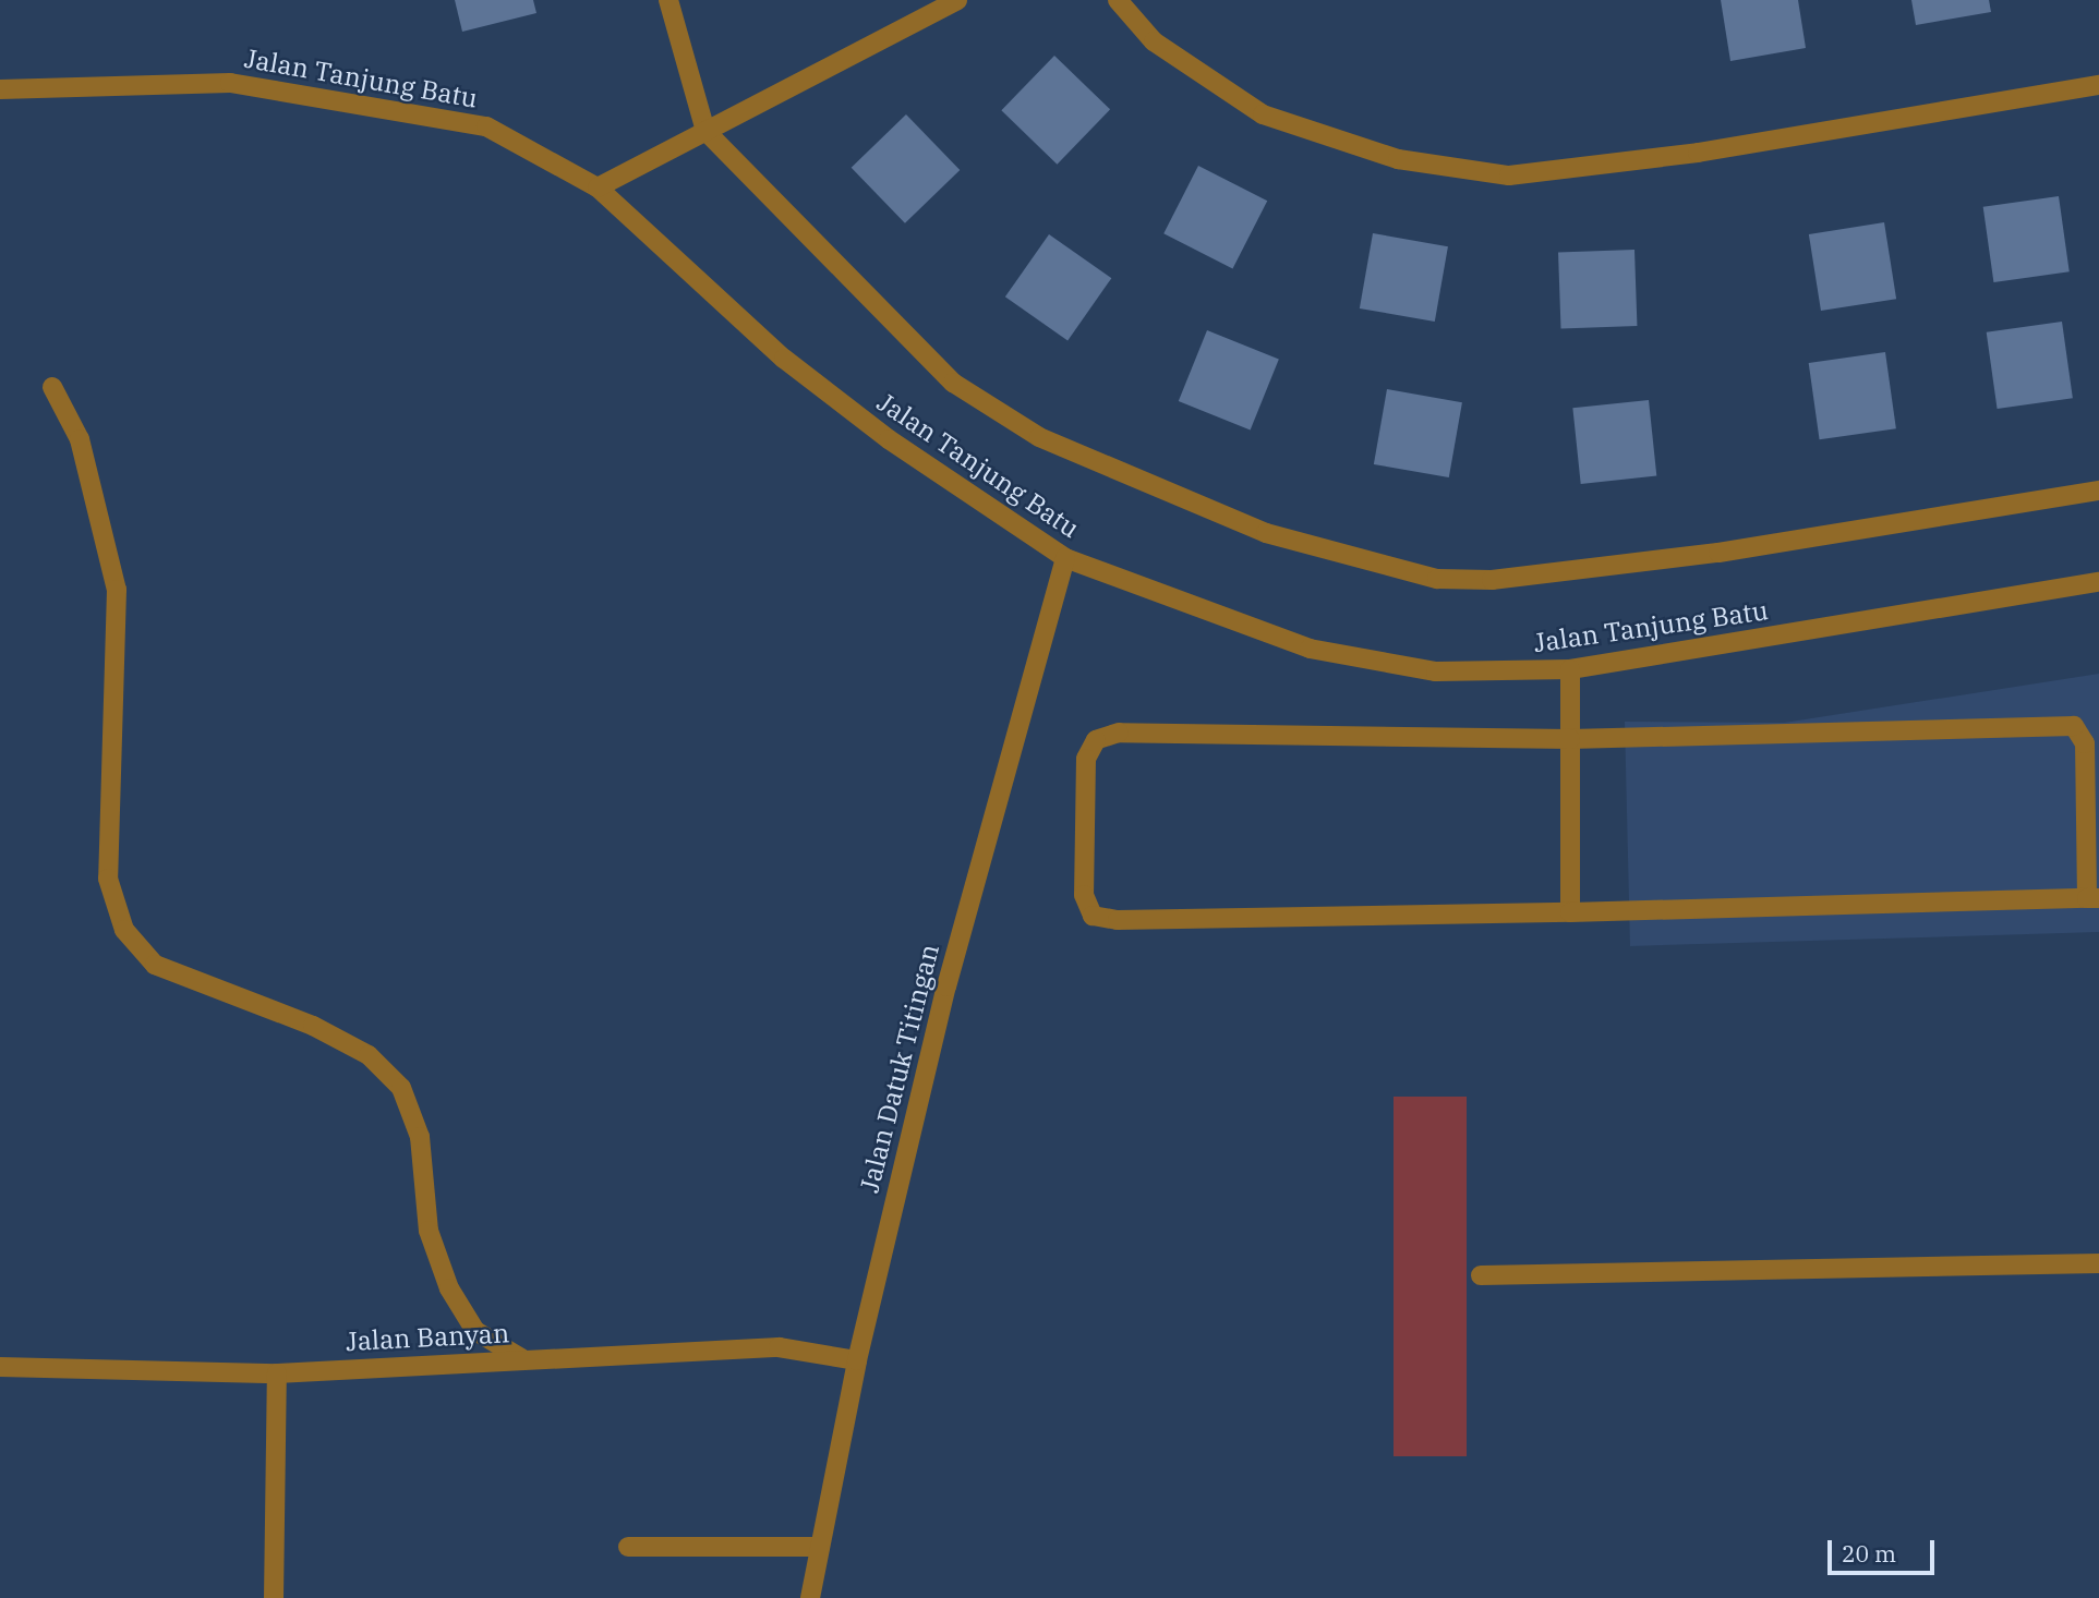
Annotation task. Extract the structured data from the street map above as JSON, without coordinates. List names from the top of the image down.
{
  "streets": {
    "street": ["Jalan Tanjung Batu", "Jalan Datuk Titingan", "Jalan Banyan"]
  },
  "crossings": [
    ["Jalan Tanjung Batu", "Jalan Datuk Titingan"],
    ["Jalan Datuk Titingan", "Jalan Banyan"]
  ],
  "scale_bar": "20 m"
}
